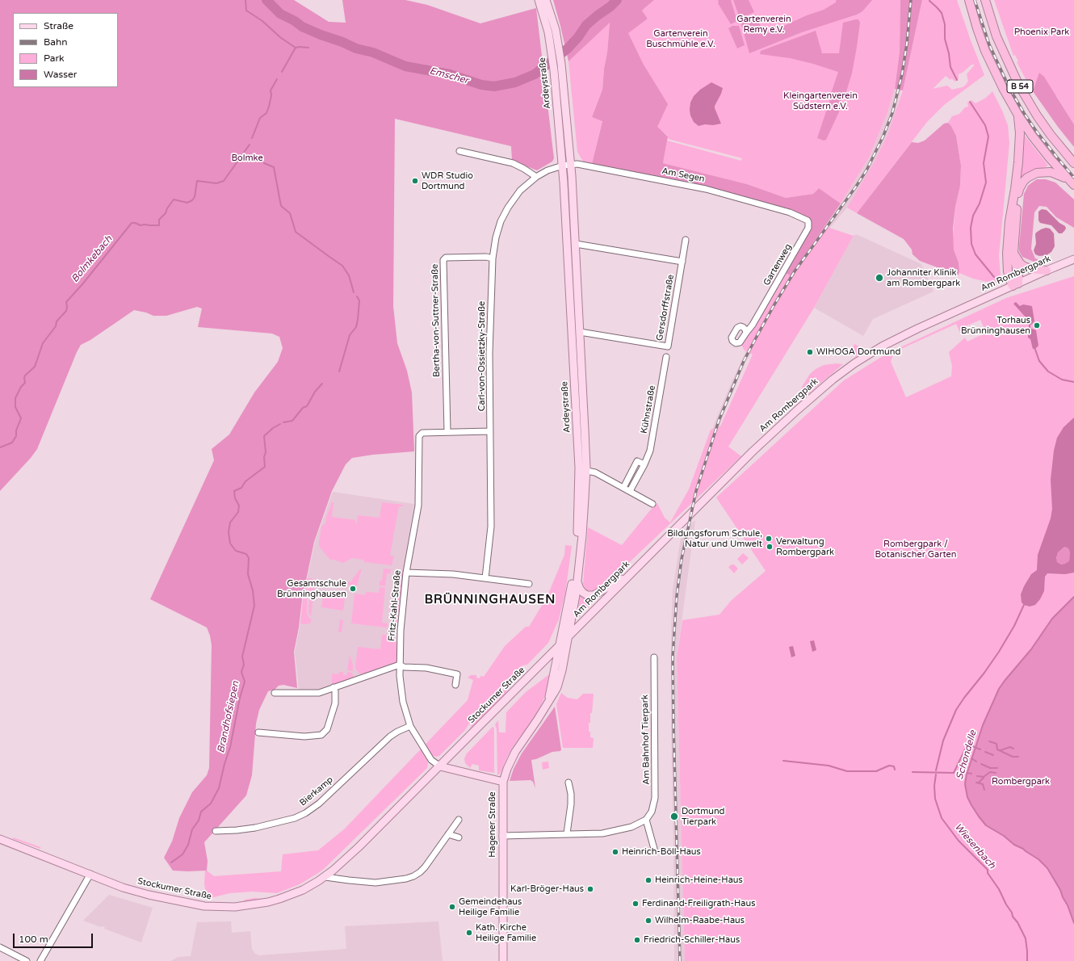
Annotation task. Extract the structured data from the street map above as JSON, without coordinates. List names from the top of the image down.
{
  "streets": {
    "highway": ["B 54"],
    "main road": [
      "Ardeystraße",
      "Am Rombergpark",
      "Stockumer Straße",
      "Hagener Straße"
    ],
    "street": [
      "Am Segen",
      "Gartenweg",
      "Gersdorffstraße",
      "Bertha-von-Suttner-Straße",
      "Carl-von-Ossietzky-Straße",
      "Kühnstraße",
      "Fritz-Kahl-Straße",
      "Am Bahnhof Tierpark",
      "Bierkamp"
    ]
  },
  "crossings": [
    ["Ardeystraße", "Am Segen"],
    ["Ardeystraße", "Am Rombergpark"],
    ["Ardeystraße", "Gersdorffstraße"],
    ["Ardeystraße", "Carl-von-Ossietzky-Straße"],
    ["Ardeystraße", "Stockumer Straße"],
    ["Ardeystraße", "Hagener Straße"],
    ["Am Segen", "Gartenweg"],
    ["Am Rombergpark", "Stockumer Straße"],
    ["Am Rombergpark", "Hagener Straße"],
    ["Bertha-von-Suttner-Straße", "Carl-von-Ossietzky-Straße"],
    ["Bertha-von-Suttner-Straße", "Fritz-Kahl-Straße"],
    ["Fritz-Kahl-Straße", "Stockumer Straße"],
    ["Fritz-Kahl-Straße", "Bierkamp"],
    ["Stockumer Straße", "Hagener Straße"]
  ],
  "districts": ["BRÜNNINGHAUSEN"],
  "water": [
    "Emscher",
    "Bolmkebach",
    "Brandhofsiepen",
    "Schondelle",
    "Wiesenbach"
  ],
  "parks": [
    "Gartenverein Remy e.V.",
    "Phoenix Park",
    "Gartenverein Buschmühle e.V.",
    "Kleingartenverein Südstern e.V.",
    "Bolmke",
    "Rombergpark / Botanischer Garten",
    "Rombergpark"
  ],
  "places": [
    "WDR Studio Dortmund",
    "Johanniter Klinik am Rombergpark",
    "Torhaus Brünninghausen",
    "WIHOGA Dortmund",
    "Bildungsforum Schule, Natur und Umwelt",
    "Verwaltung Rombergpark",
    "Gesamtschule Brünninghausen",
    "Dortmund Tierpark",
    "Heinrich-Böll-Haus",
    "Heinrich-Heine-Haus",
    "Karl-Bröger-Haus",
    "Ferdinand-Freiligrath-Haus",
    "Gemeindehaus Heilige Familie",
    "Wilhelm-Raabe-Haus",
    "Kath. Kirche Heilige Familie",
    "Friedrich-Schiller-Haus"
  ],
  "legend": [
    "Straße",
    "Bahn",
    "Park",
    "Wasser"
  ],
  "scale_bar": "100 m"
}
